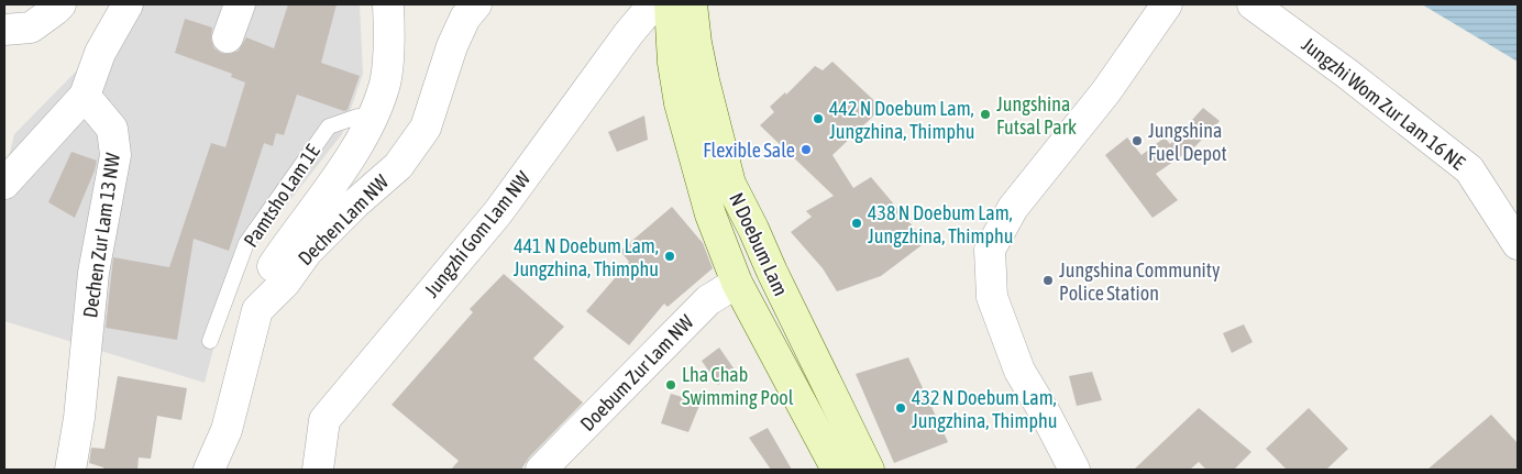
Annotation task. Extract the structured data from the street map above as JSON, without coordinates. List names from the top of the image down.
{
  "streets": {
    "main road": ["N Doebum Lam"],
    "street": [
      "Jungzhi Wom Zur Lam 16 NE",
      "Dechen Lam NW",
      "Jungzhi Gom Lam NW",
      "Dechen Zur Lam 13 NW",
      "Doebum Zur Lam NW"
    ],
    "lane": ["Pamtsho Lam 1E"]
  },
  "crossings": [
    ["N Doebum Lam", "Doebum Zur Lam NW"]
  ],
  "places": [
    "Jungshina Futsal Park",
    "442 N Doebum Lam, Jungzhina, Thimphu",
    "Jungshina Fuel Depot",
    "Flexible Sale",
    "438 N Doebum Lam, Jungzhina, Thimphu",
    "441 N Doebum Lam, Jungzhina, Thimphu",
    "Jungshina Community Police Station",
    "Lha Chab Swimming Pool",
    "432 N Doebum Lam, Jungzhina, Thimphu"
  ]
}
